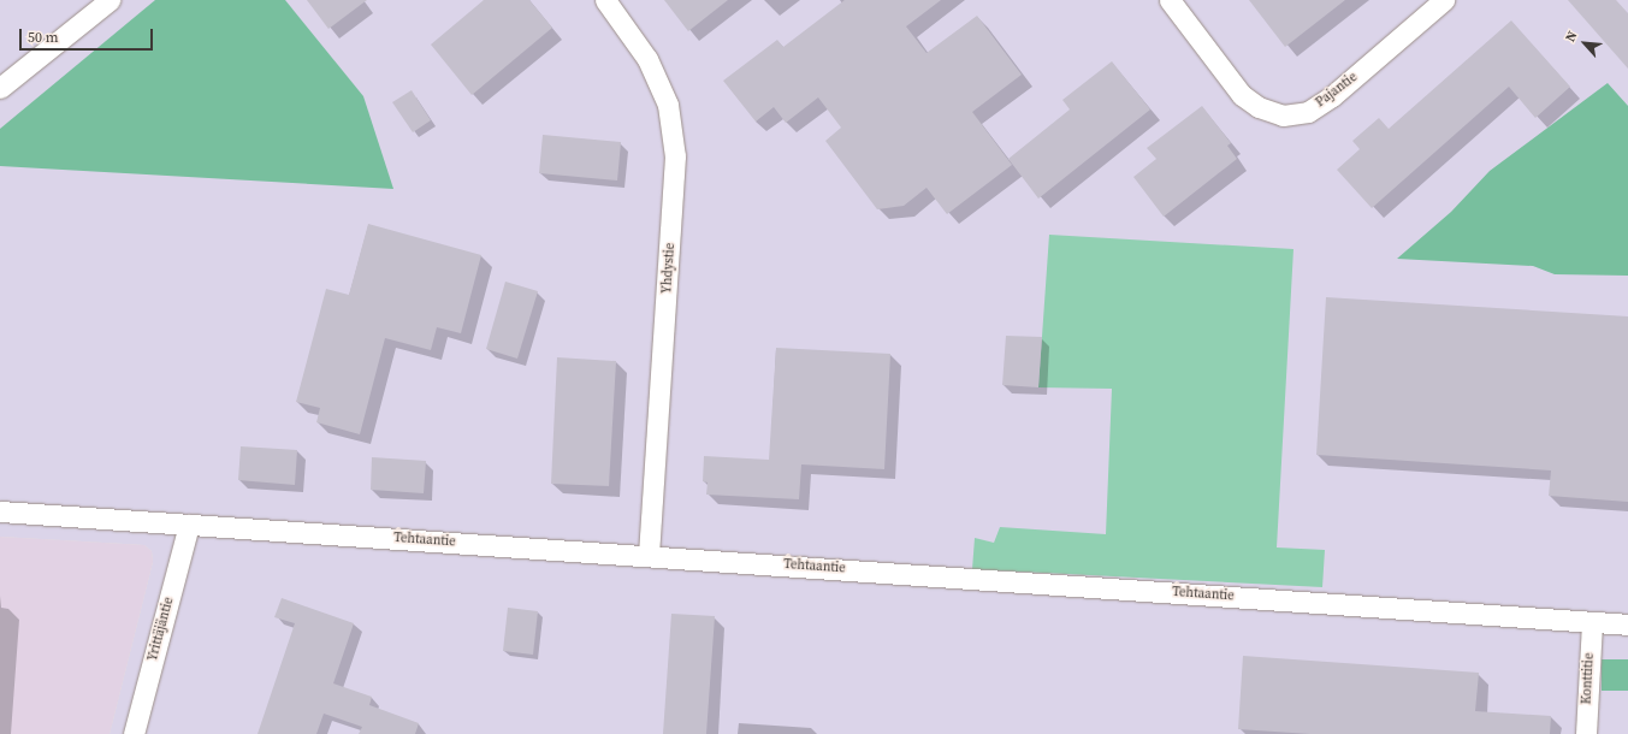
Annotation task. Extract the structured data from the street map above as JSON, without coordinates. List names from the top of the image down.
{
  "streets": {
    "street": [
      "Pajantie",
      "Yhdystie",
      "Tehtaantie",
      "Yrittäjäntie",
      "Konttitie"
    ]
  },
  "crossings": [
    ["Yhdystie", "Tehtaantie"],
    ["Tehtaantie", "Yrittäjäntie"],
    ["Tehtaantie", "Konttitie"]
  ],
  "scale_bar": "50 m",
  "north": "top left"
}
